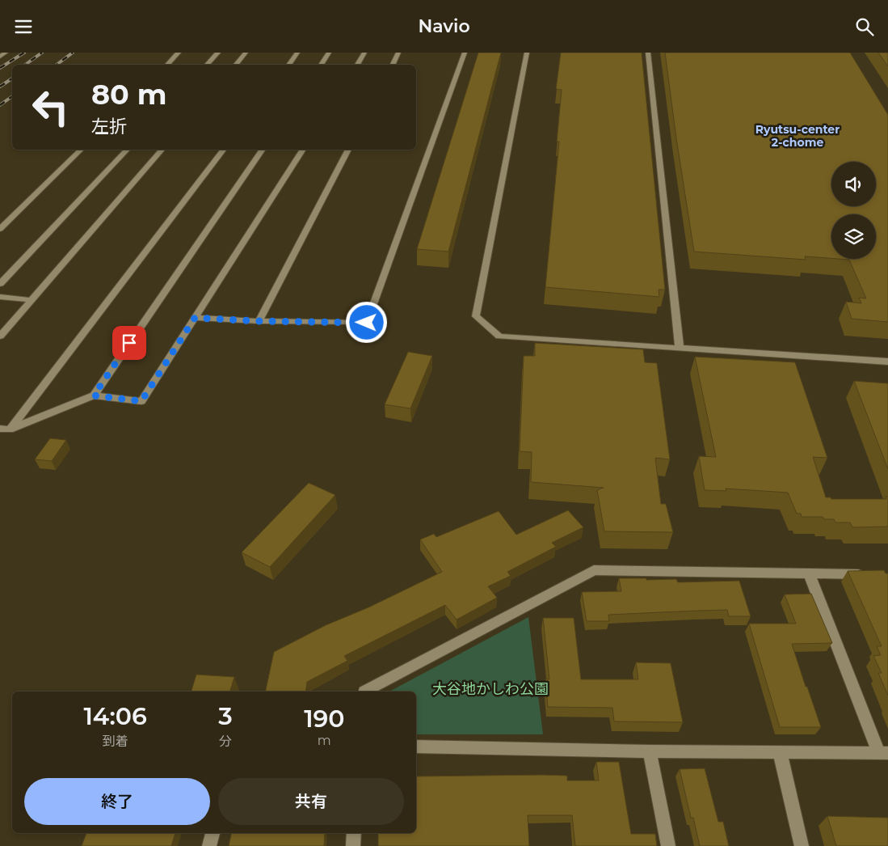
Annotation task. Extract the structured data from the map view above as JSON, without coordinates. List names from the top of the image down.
{
  "districts": ["Ryutsu-center 2-chome"],
  "parks": ["大谷地かしわ公園"],
  "page": {
    "header": "Navio",
    "turn": ["80 m", "左折"],
    "eta": [
      "14:06",
      "到着",
      "3",
      "分",
      "190",
      "m"
    ],
    "buttons": ["終了", "共有"]
  }
}
